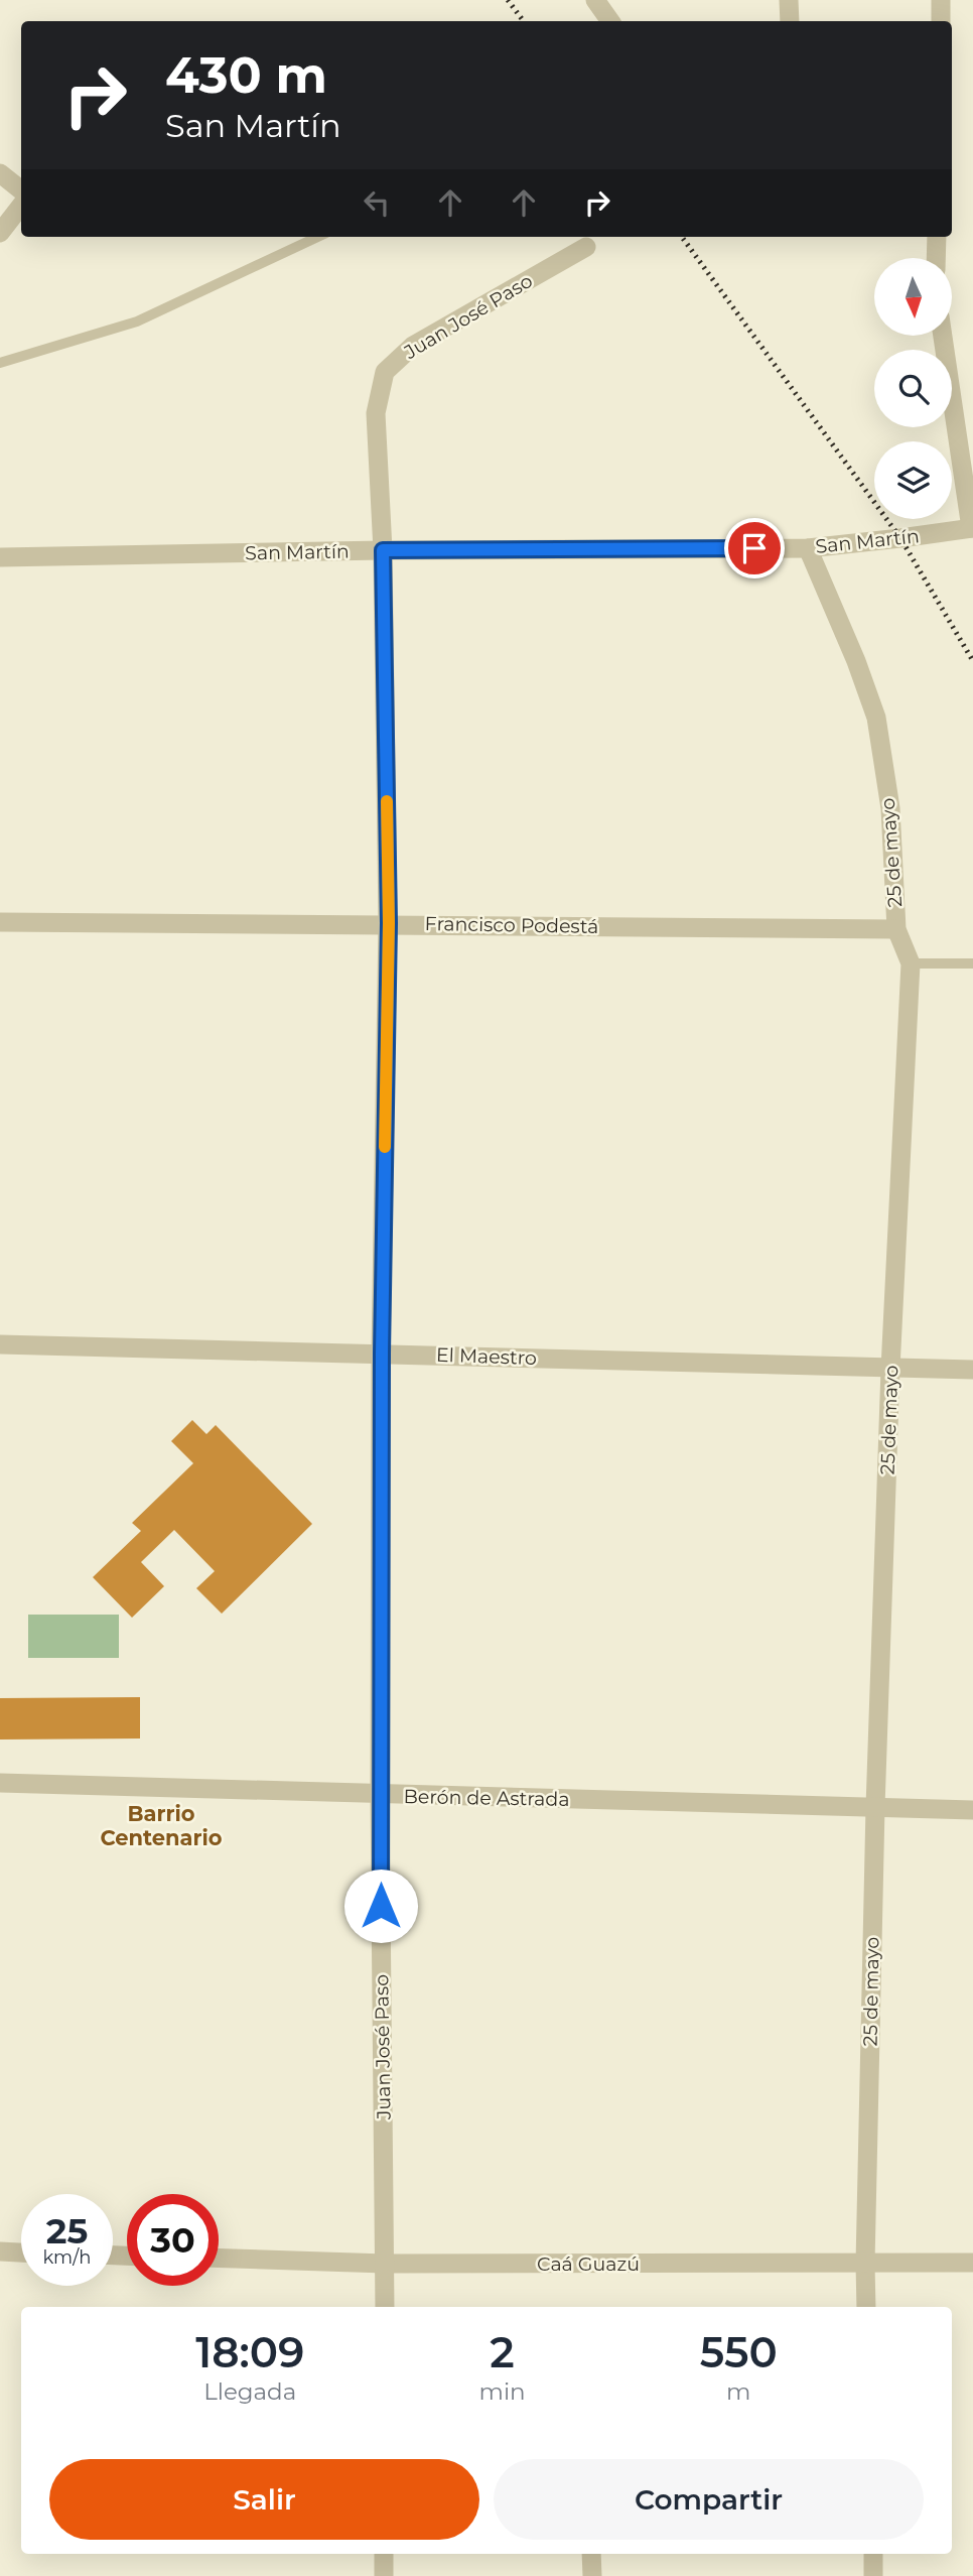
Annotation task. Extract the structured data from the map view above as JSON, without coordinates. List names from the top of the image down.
{
  "streets": {
    "street": [
      "Juan José Paso",
      "San Martín",
      "25 de mayo",
      "Francisco Podestá",
      "El Maestro",
      "Berón de Astrada",
      "Caá Guazú"
    ]
  },
  "crossings": [
    ["Juan José Paso", "San Martín"],
    ["Juan José Paso", "Francisco Podestá"],
    ["Juan José Paso", "El Maestro"],
    ["Juan José Paso", "Berón de Astrada"],
    ["Juan José Paso", "Caá Guazú"],
    ["San Martín", "25 de mayo"],
    ["25 de mayo", "Francisco Podestá"],
    ["25 de mayo", "El Maestro"],
    ["25 de mayo", "Berón de Astrada"],
    ["25 de mayo", "Caá Guazú"]
  ],
  "districts": ["Barrio Centenario"],
  "north": "bottom",
  "page": {
    "turn": ["430 m", "San Martín"],
    "speed": "25 km/h",
    "limit": "30",
    "eta": [
      "18:09",
      "Llegada",
      "2",
      "min",
      "550",
      "m"
    ],
    "buttons": ["Salir", "Compartir"]
  }
}
